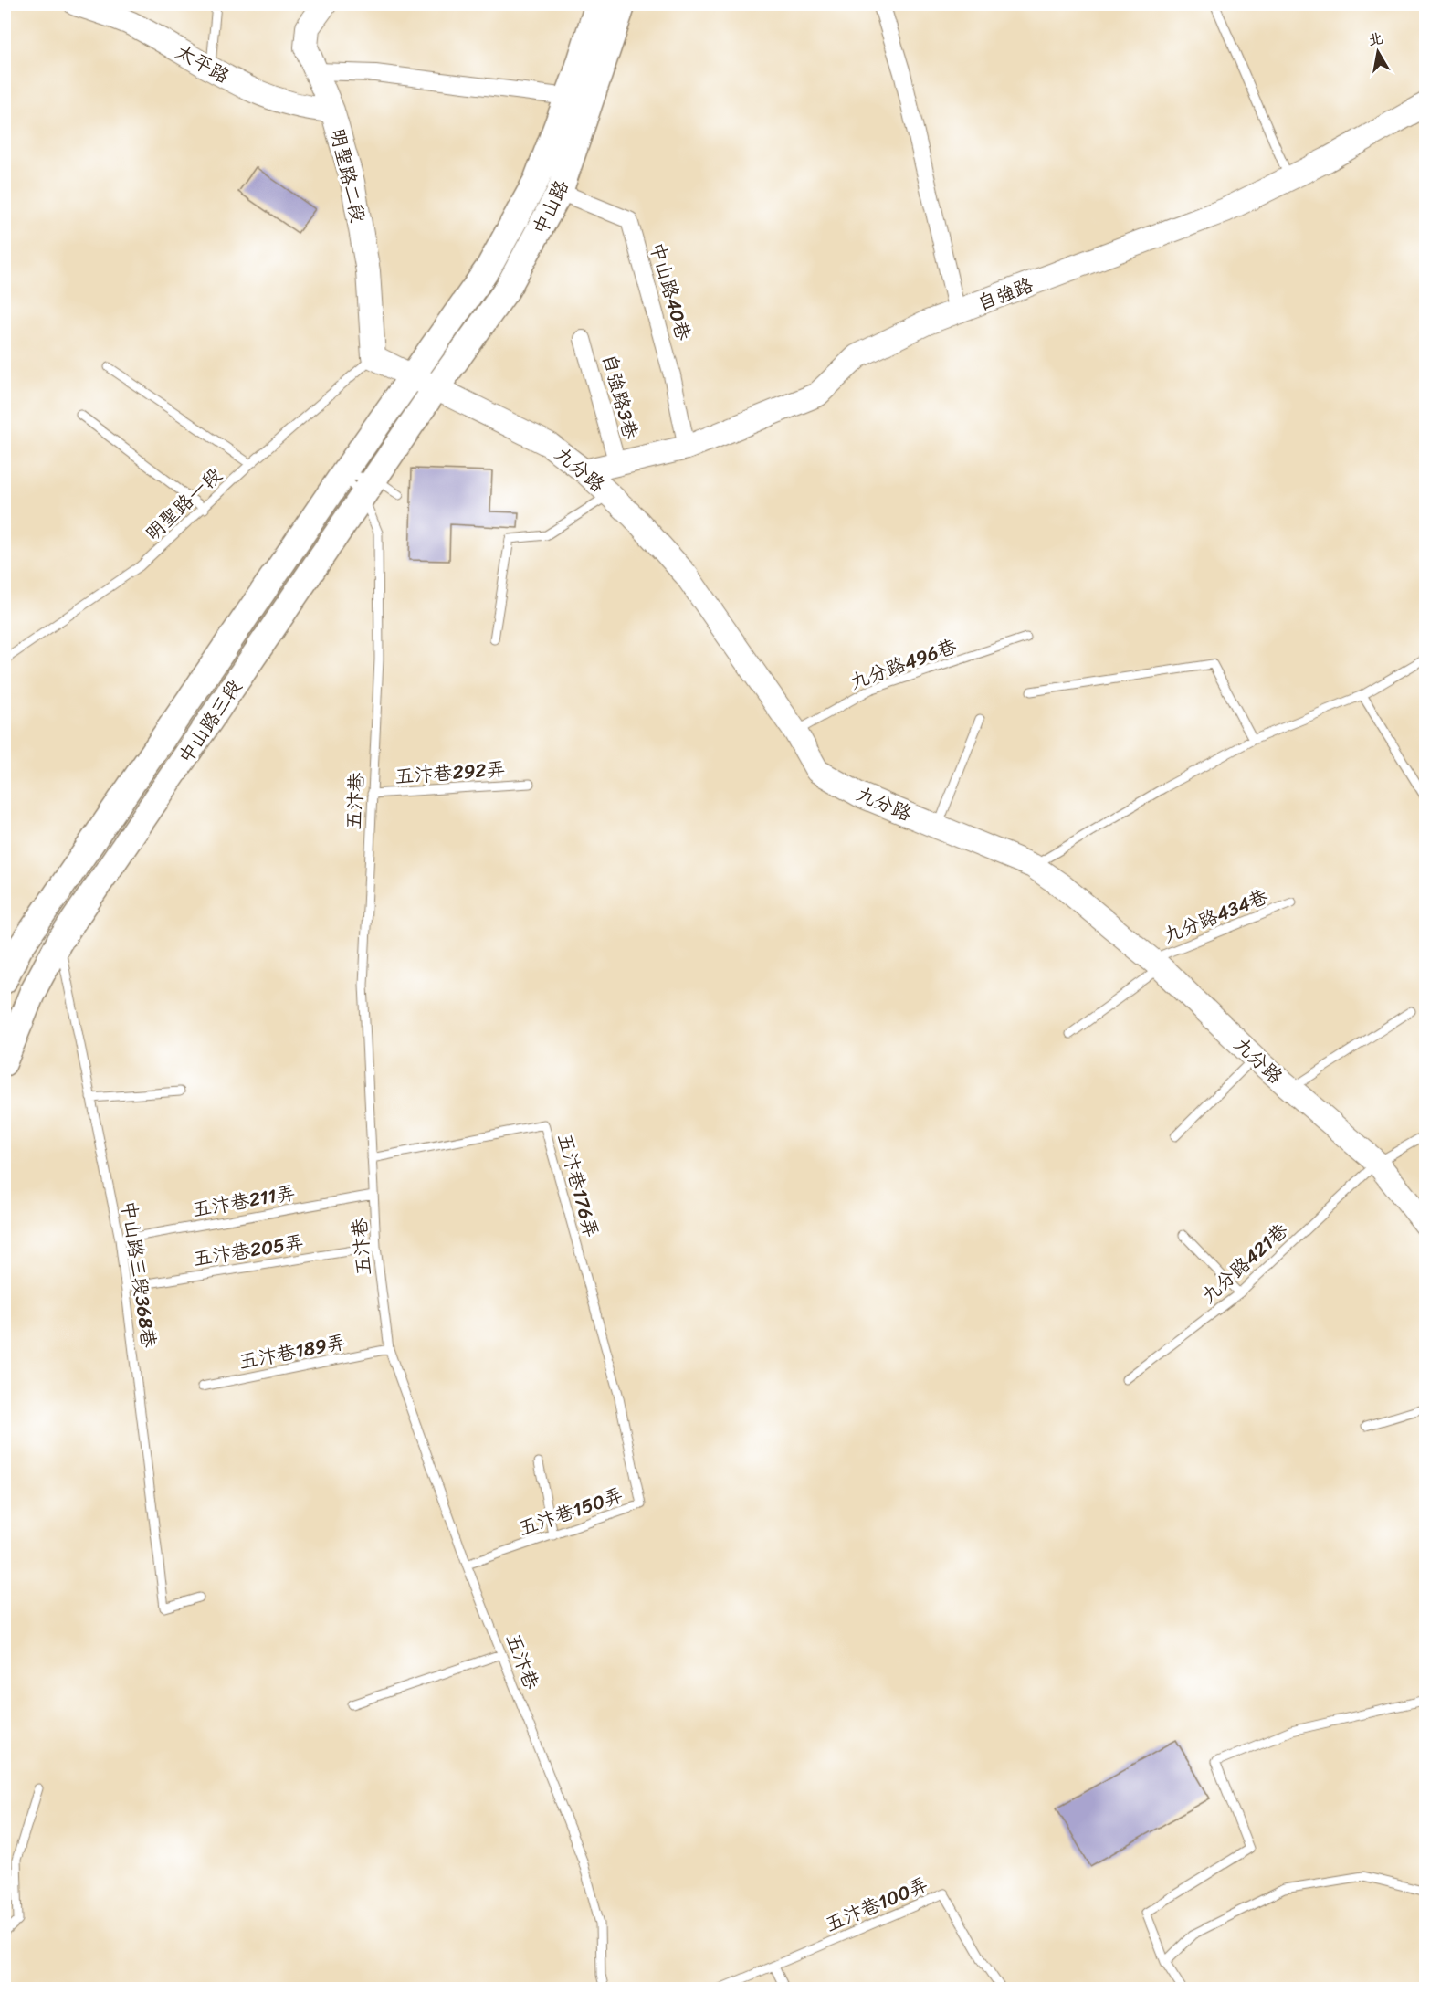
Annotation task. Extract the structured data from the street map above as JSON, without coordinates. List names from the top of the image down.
{
  "streets": {
    "main road": ["中山路", "中山路三段"],
    "street": [
      "太平路",
      "明聖路二段",
      "中山路40巷",
      "自強路",
      "自強路3巷",
      "九分路"
    ],
    "lane": [
      "明聖路一段",
      "九分路496巷",
      "五汴巷292弄",
      "五汴巷",
      "九分路434巷",
      "五汴巷176弄",
      "五汴巷211弄",
      "五汴巷205弄",
      "九分路421巷",
      "中山路三段368巷",
      "五汴巷189弄",
      "五汴巷150弄",
      "五汴巷100弄"
    ]
  },
  "crossings": [
    ["太平路", "明聖路二段"],
    ["明聖路二段", "九分路"],
    ["明聖路二段", "明聖路一段"],
    ["中山路", "中山路40巷"],
    ["中山路", "九分路"],
    ["中山路", "中山路三段"],
    ["中山路40巷", "自強路"],
    ["自強路", "自強路3巷"],
    ["自強路", "九分路"],
    ["九分路", "明聖路一段"],
    ["九分路", "九分路496巷"],
    ["九分路", "中山路三段"],
    ["九分路", "九分路434巷"],
    ["九分路", "九分路421巷"],
    ["中山路三段", "五汴巷"],
    ["中山路三段", "中山路三段368巷"],
    ["五汴巷292弄", "五汴巷"],
    ["五汴巷", "五汴巷176弄"],
    ["五汴巷", "五汴巷211弄"],
    ["五汴巷", "五汴巷205弄"],
    ["五汴巷", "五汴巷189弄"],
    ["五汴巷", "五汴巷150弄"],
    ["五汴巷176弄", "五汴巷150弄"],
    ["五汴巷211弄", "中山路三段368巷"],
    ["五汴巷205弄", "中山路三段368巷"]
  ],
  "north": "top"
}
